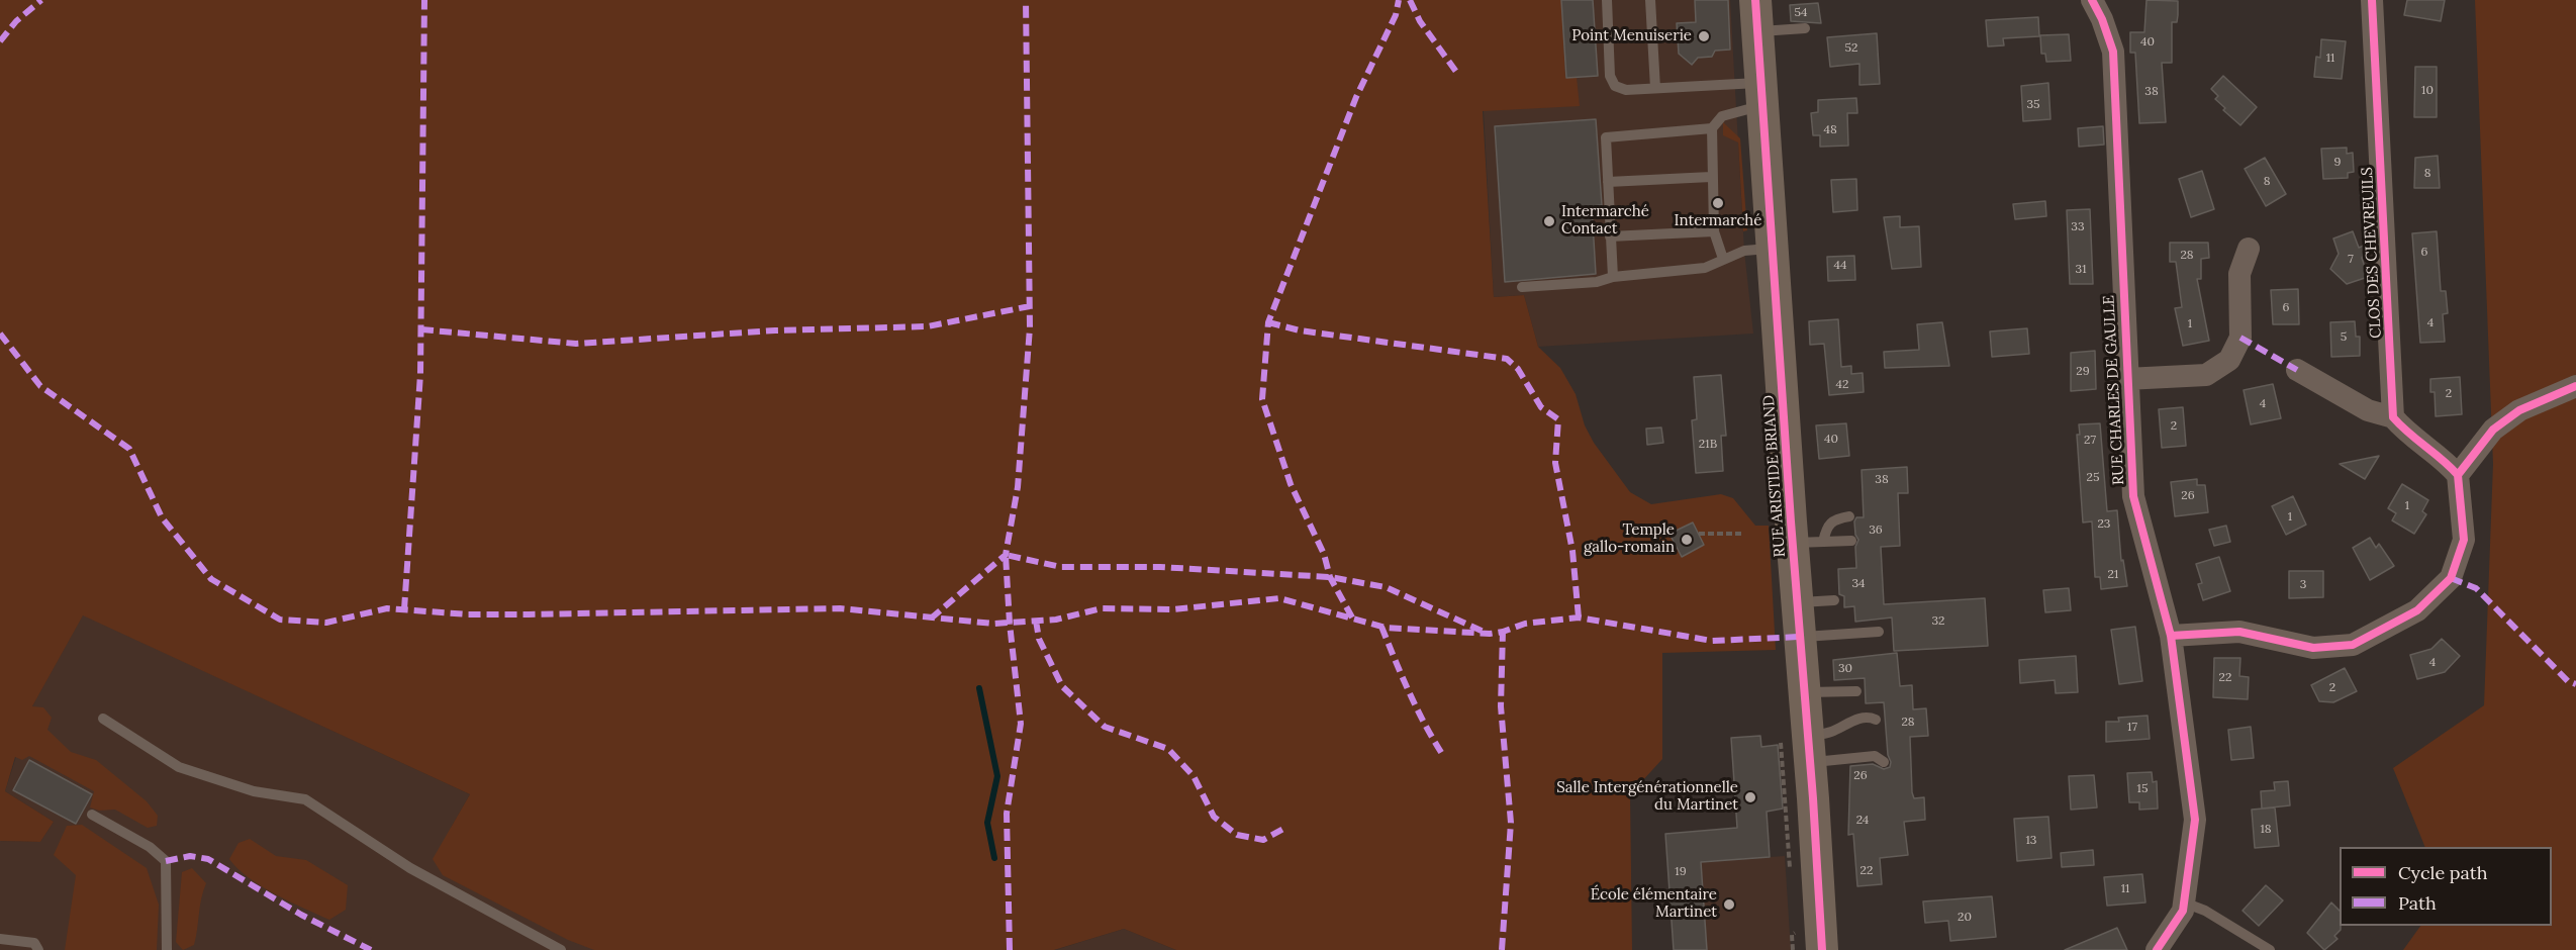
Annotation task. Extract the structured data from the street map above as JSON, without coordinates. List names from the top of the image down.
{
  "streets": {
    "street": ["CLOS DES CHEVREUILS", "RUE CHARLES DE GAULLE", "RUE ARISTIDE BRIAND"]
  },
  "places": [
    "Point Menuiserie",
    "Intermarché",
    "Intermarché Contact",
    "Temple gallo-romain",
    "Salle Intergénérationnelle du Martinet",
    "École élémentaire Martinet"
  ],
  "house_numbers": [
    "54",
    "40",
    "52",
    "11",
    "10",
    "38",
    "35",
    "48",
    "9",
    "8",
    "8",
    "33",
    "6",
    "28",
    "7",
    "44",
    "31",
    "6",
    "4",
    "1",
    "5",
    "29",
    "42",
    "2",
    "4",
    "2",
    "40",
    "27",
    "21B",
    "25",
    "38",
    "26",
    "1",
    "1",
    "23",
    "36",
    "21",
    "34",
    "3",
    "32",
    "4",
    "30",
    "22",
    "2",
    "28",
    "17",
    "26",
    "15",
    "24",
    "18",
    "13",
    "22",
    "19",
    "11",
    "20"
  ],
  "legend": ["Cycle path", "Path"]
}
